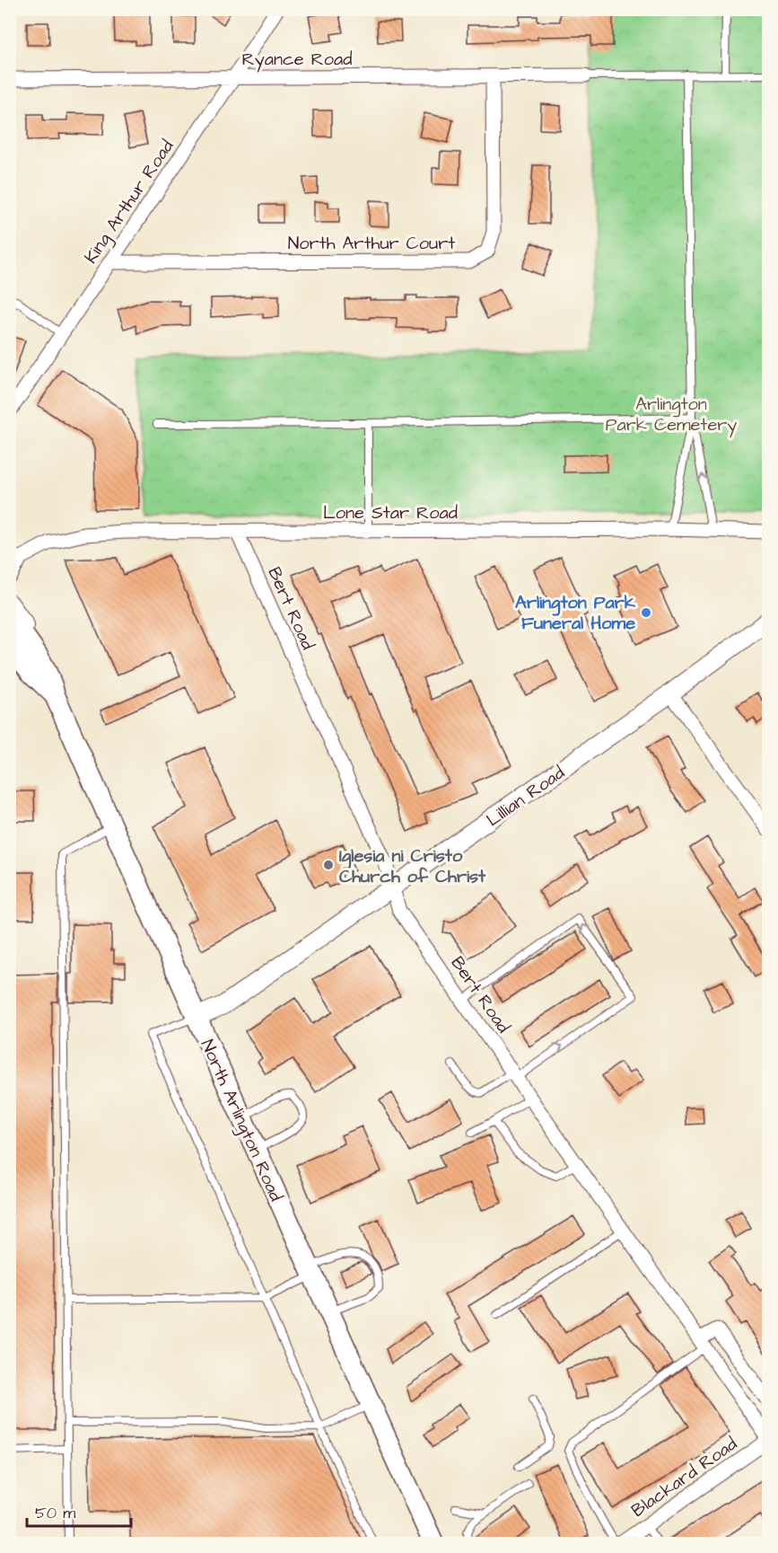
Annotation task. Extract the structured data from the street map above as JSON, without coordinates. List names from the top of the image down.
{
  "streets": {
    "main road": ["North Arlington Road"],
    "street": [
      "Ryance Road",
      "King Arthur Road",
      "North Arthur Court",
      "Lone Star Road",
      "Bert Road",
      "Lillian Road",
      "Blackard Road"
    ]
  },
  "crossings": [
    ["Ryance Road", "King Arthur Road"],
    ["Ryance Road", "North Arthur Court"],
    ["King Arthur Road", "North Arthur Court"],
    ["Lone Star Road", "Bert Road"],
    ["Bert Road", "Lillian Road"],
    ["Bert Road", "Blackard Road"],
    ["Lillian Road", "North Arlington Road"]
  ],
  "parks": ["Arlington Park Cemetery"],
  "places": ["Arlington Park Funeral Home", "Iglesia ni Cristo Church of Christ"],
  "scale_bar": "50 m"
}
